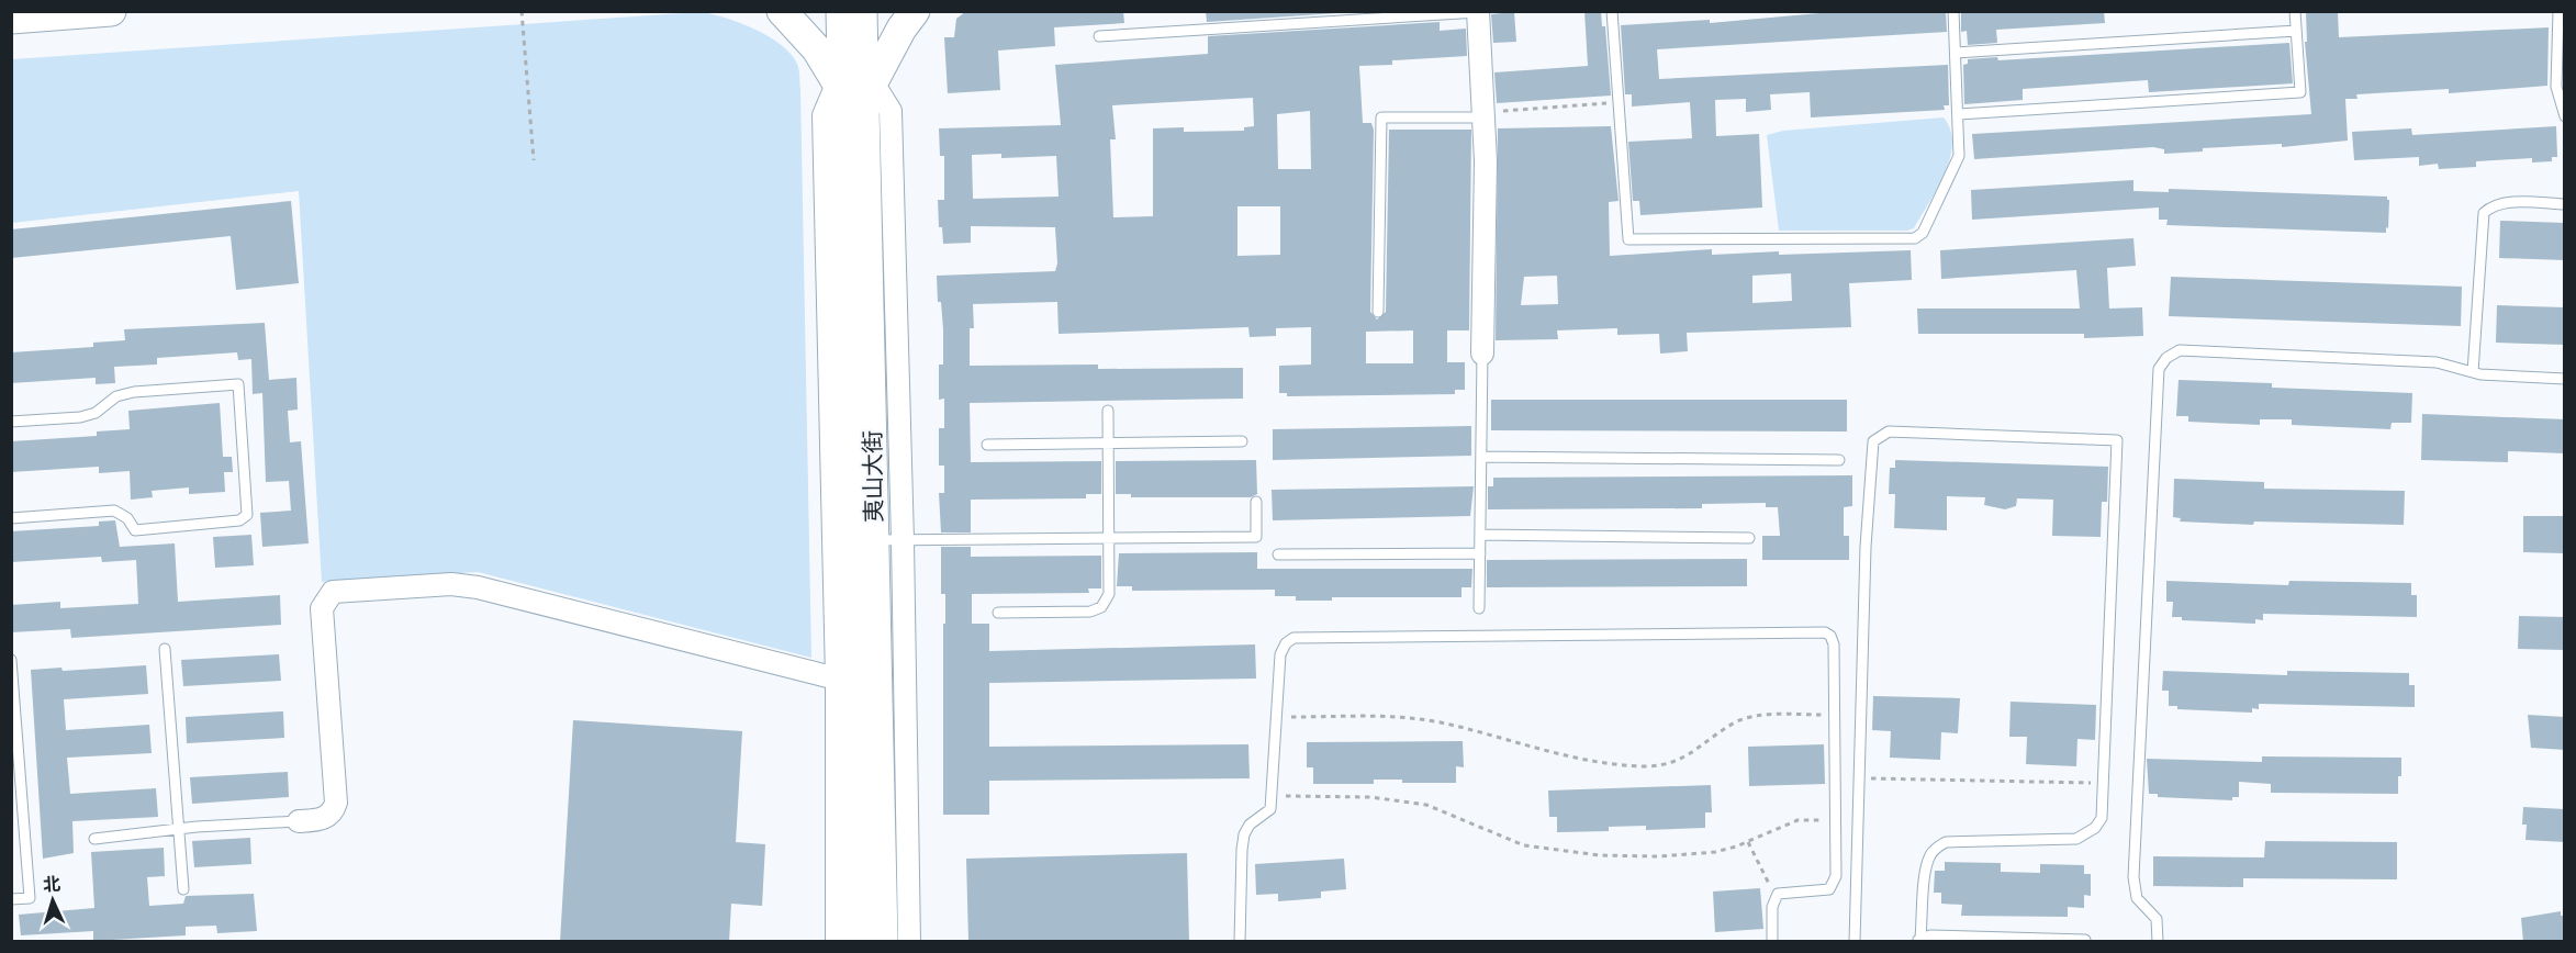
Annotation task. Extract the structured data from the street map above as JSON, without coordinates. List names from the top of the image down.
{
  "streets": {
    "main road": ["夷山大街"]
  },
  "north": "top"
}
